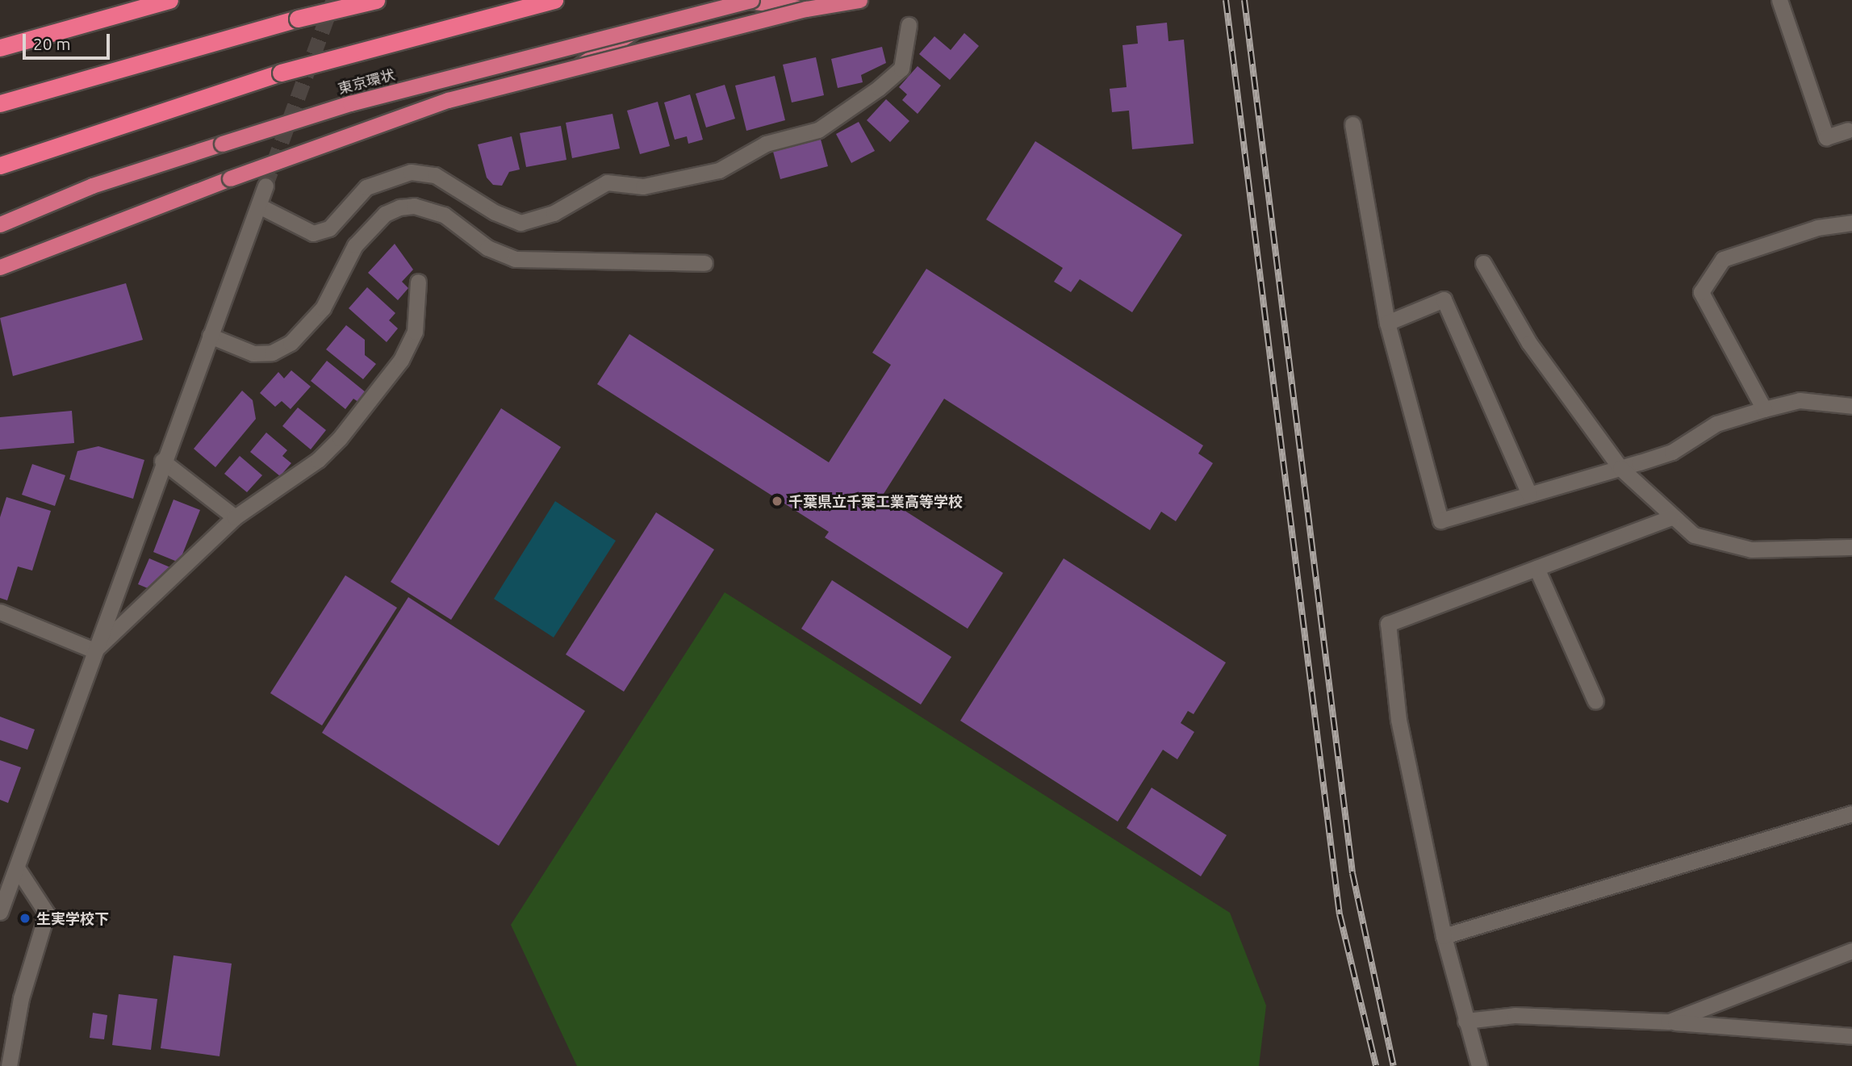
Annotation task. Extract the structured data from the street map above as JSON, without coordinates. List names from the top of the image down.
{
  "streets": {
    "highway": ["東京環状"]
  },
  "places": ["千葉県立千葉工業高等学校", "生実学校下"],
  "scale_bar": "20 m"
}
